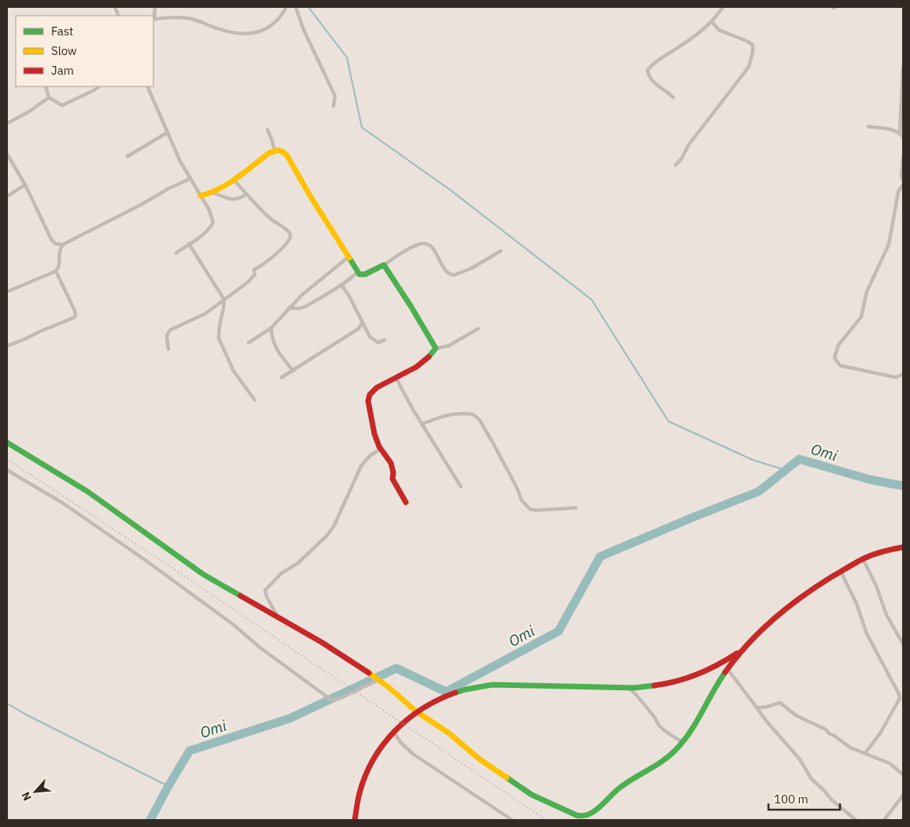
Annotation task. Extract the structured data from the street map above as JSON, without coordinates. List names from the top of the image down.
{
  "water": ["Omi"],
  "legend": ["Fast", "Slow", "Jam"],
  "scale_bar": "100 m",
  "north": "bottom left"
}
